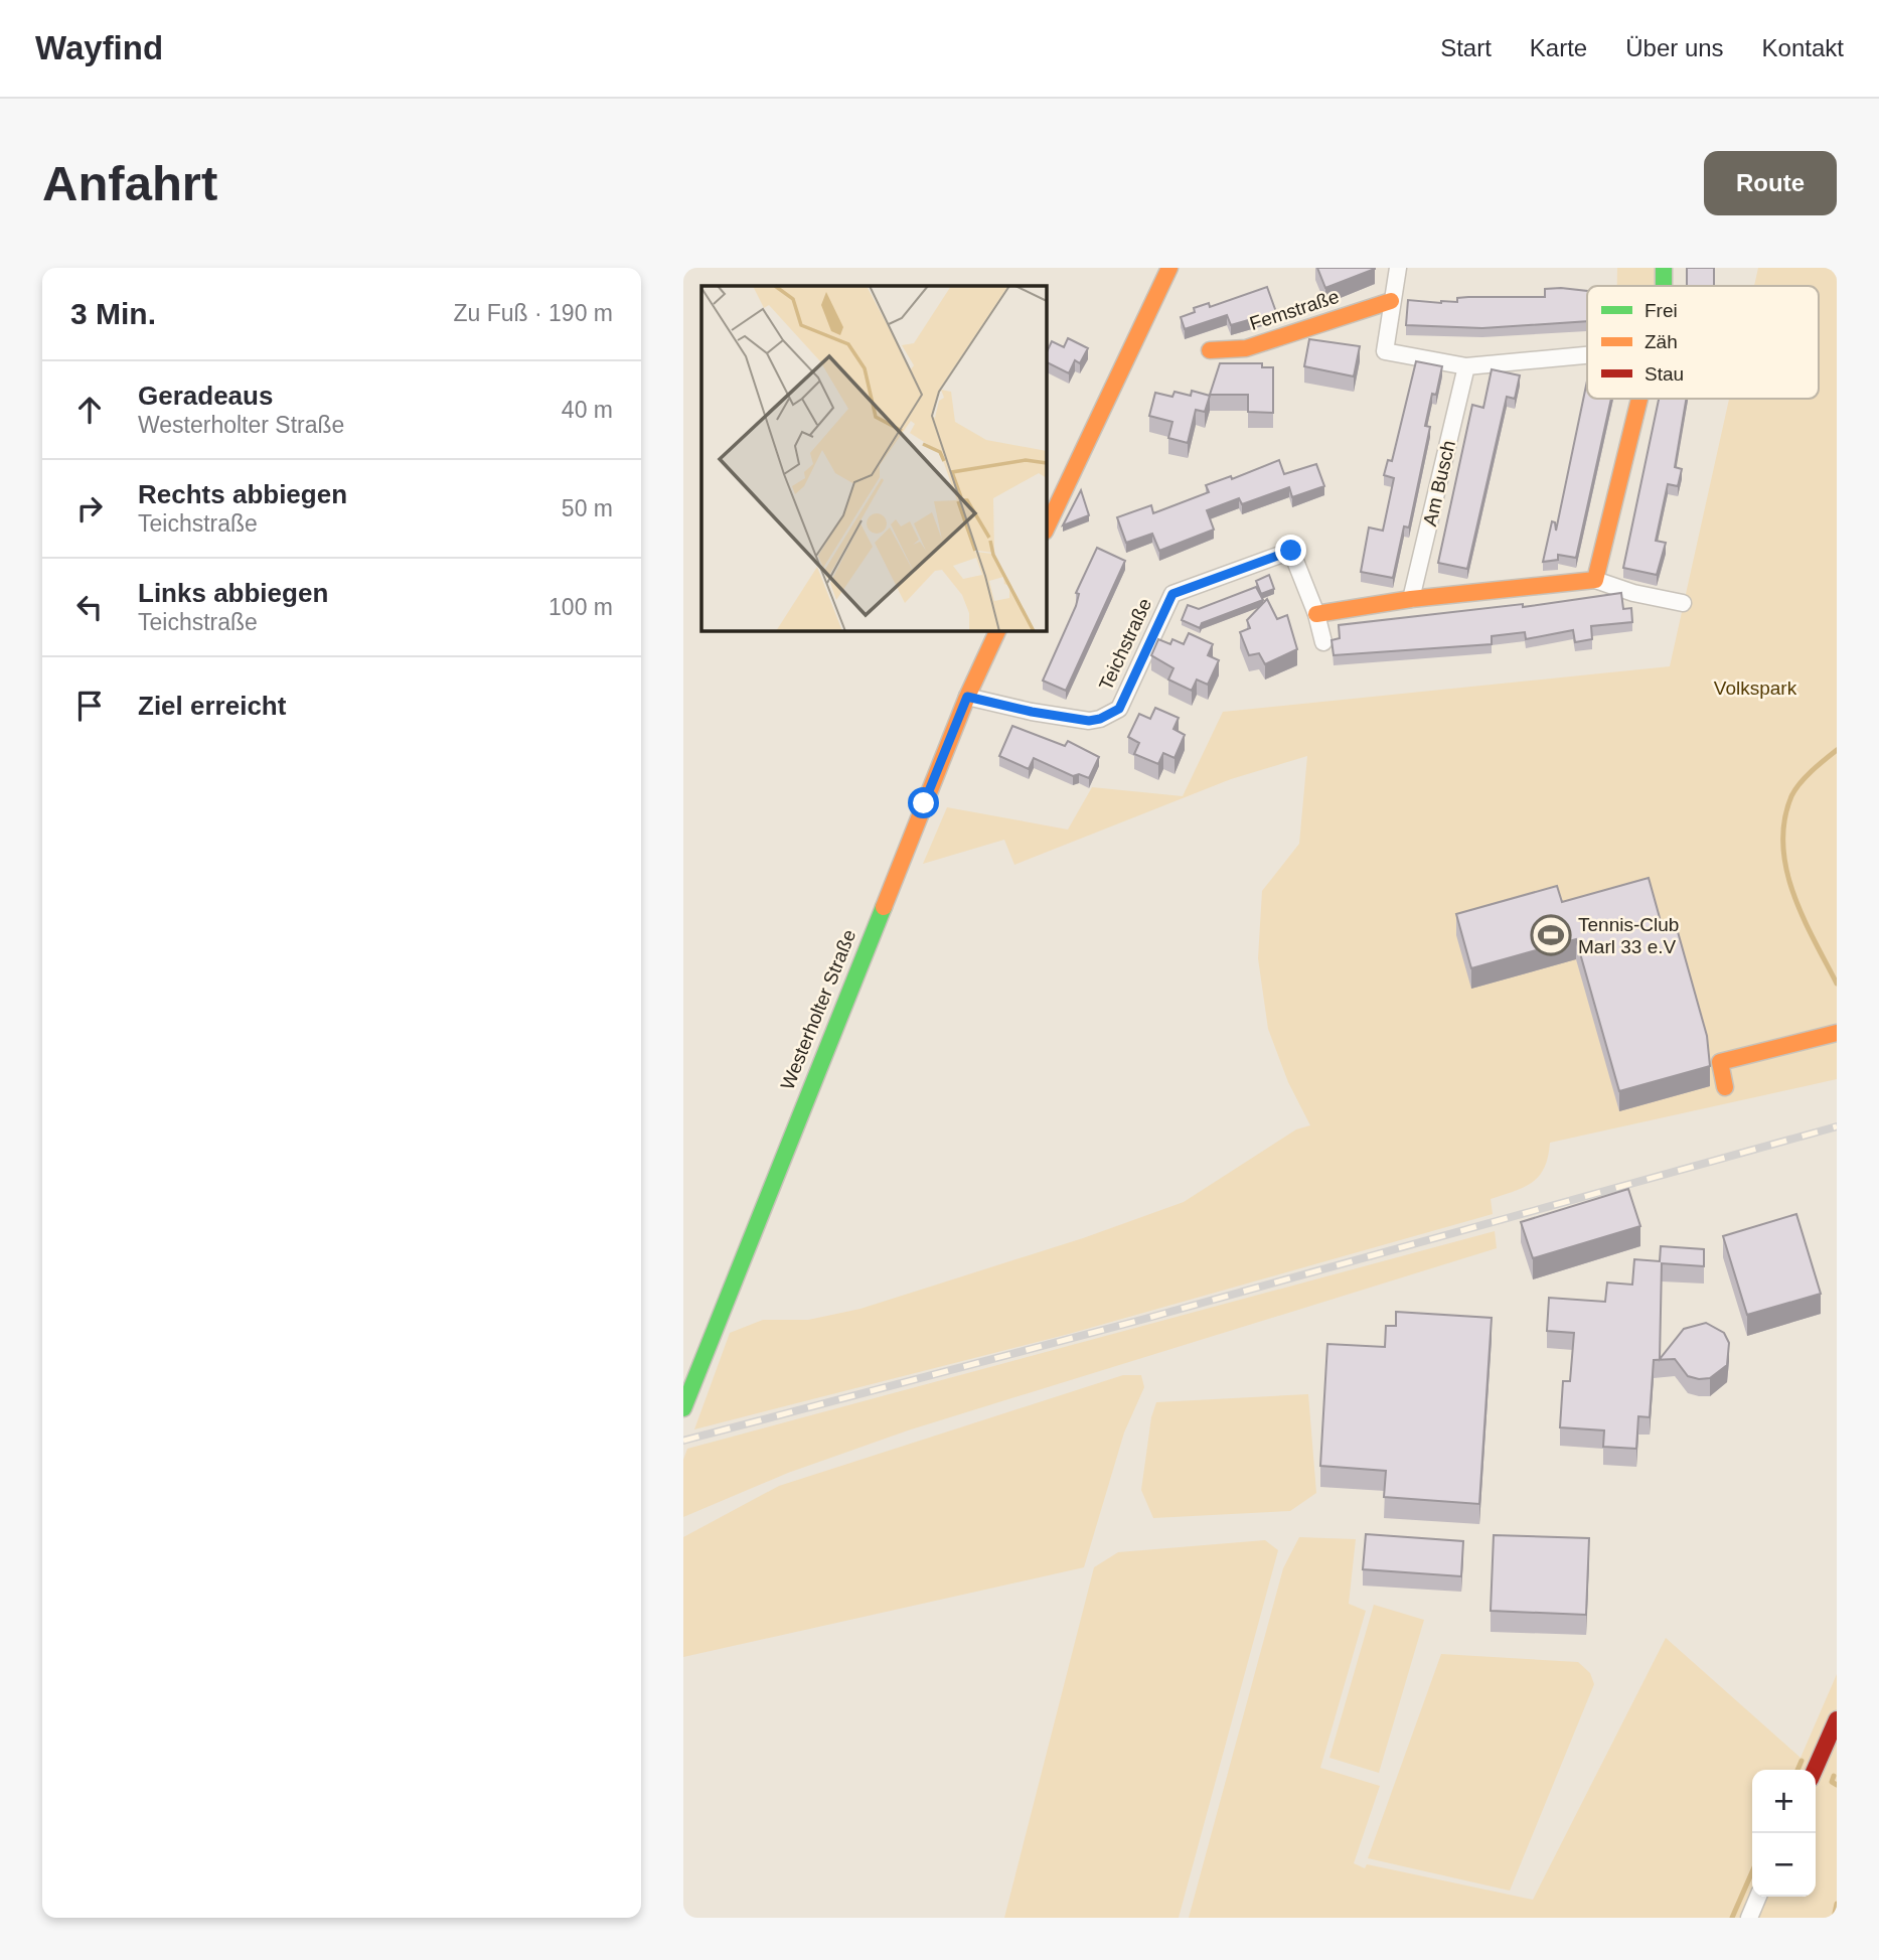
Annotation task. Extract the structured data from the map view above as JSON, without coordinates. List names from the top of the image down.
{
  "streets": {
    "main road": ["Femstraße", "Westerholter Straße"],
    "street": ["Am Busch", "Teichstraße"]
  },
  "crossings": [
    ["Teichstraße", "Westerholter Straße"]
  ],
  "parks": ["Volkspark"],
  "places": {
    "sports": ["Tennis-Club Marl 33 e.V"]
  },
  "legend": ["Frei", "Zäh", "Stau"],
  "page": {
    "header": "Wayfind",
    "nav": [
      "Start",
      "Karte",
      "Über uns",
      "Kontakt"
    ],
    "buttons": "Route",
    "title": "Anfahrt",
    "heading": ["3 Min.", "Zu Fuß · 190 m"],
    "list": [
      ["Geradeaus", "Westerholter Straße", "40 m"],
      ["Rechts abbiegen", "Teichstraße", "50 m"],
      ["Links abbiegen", "Teichstraße", "100 m"],
      "Ziel erreicht"
    ],
    "map_buttons": ["+", "−"]
  }
}
